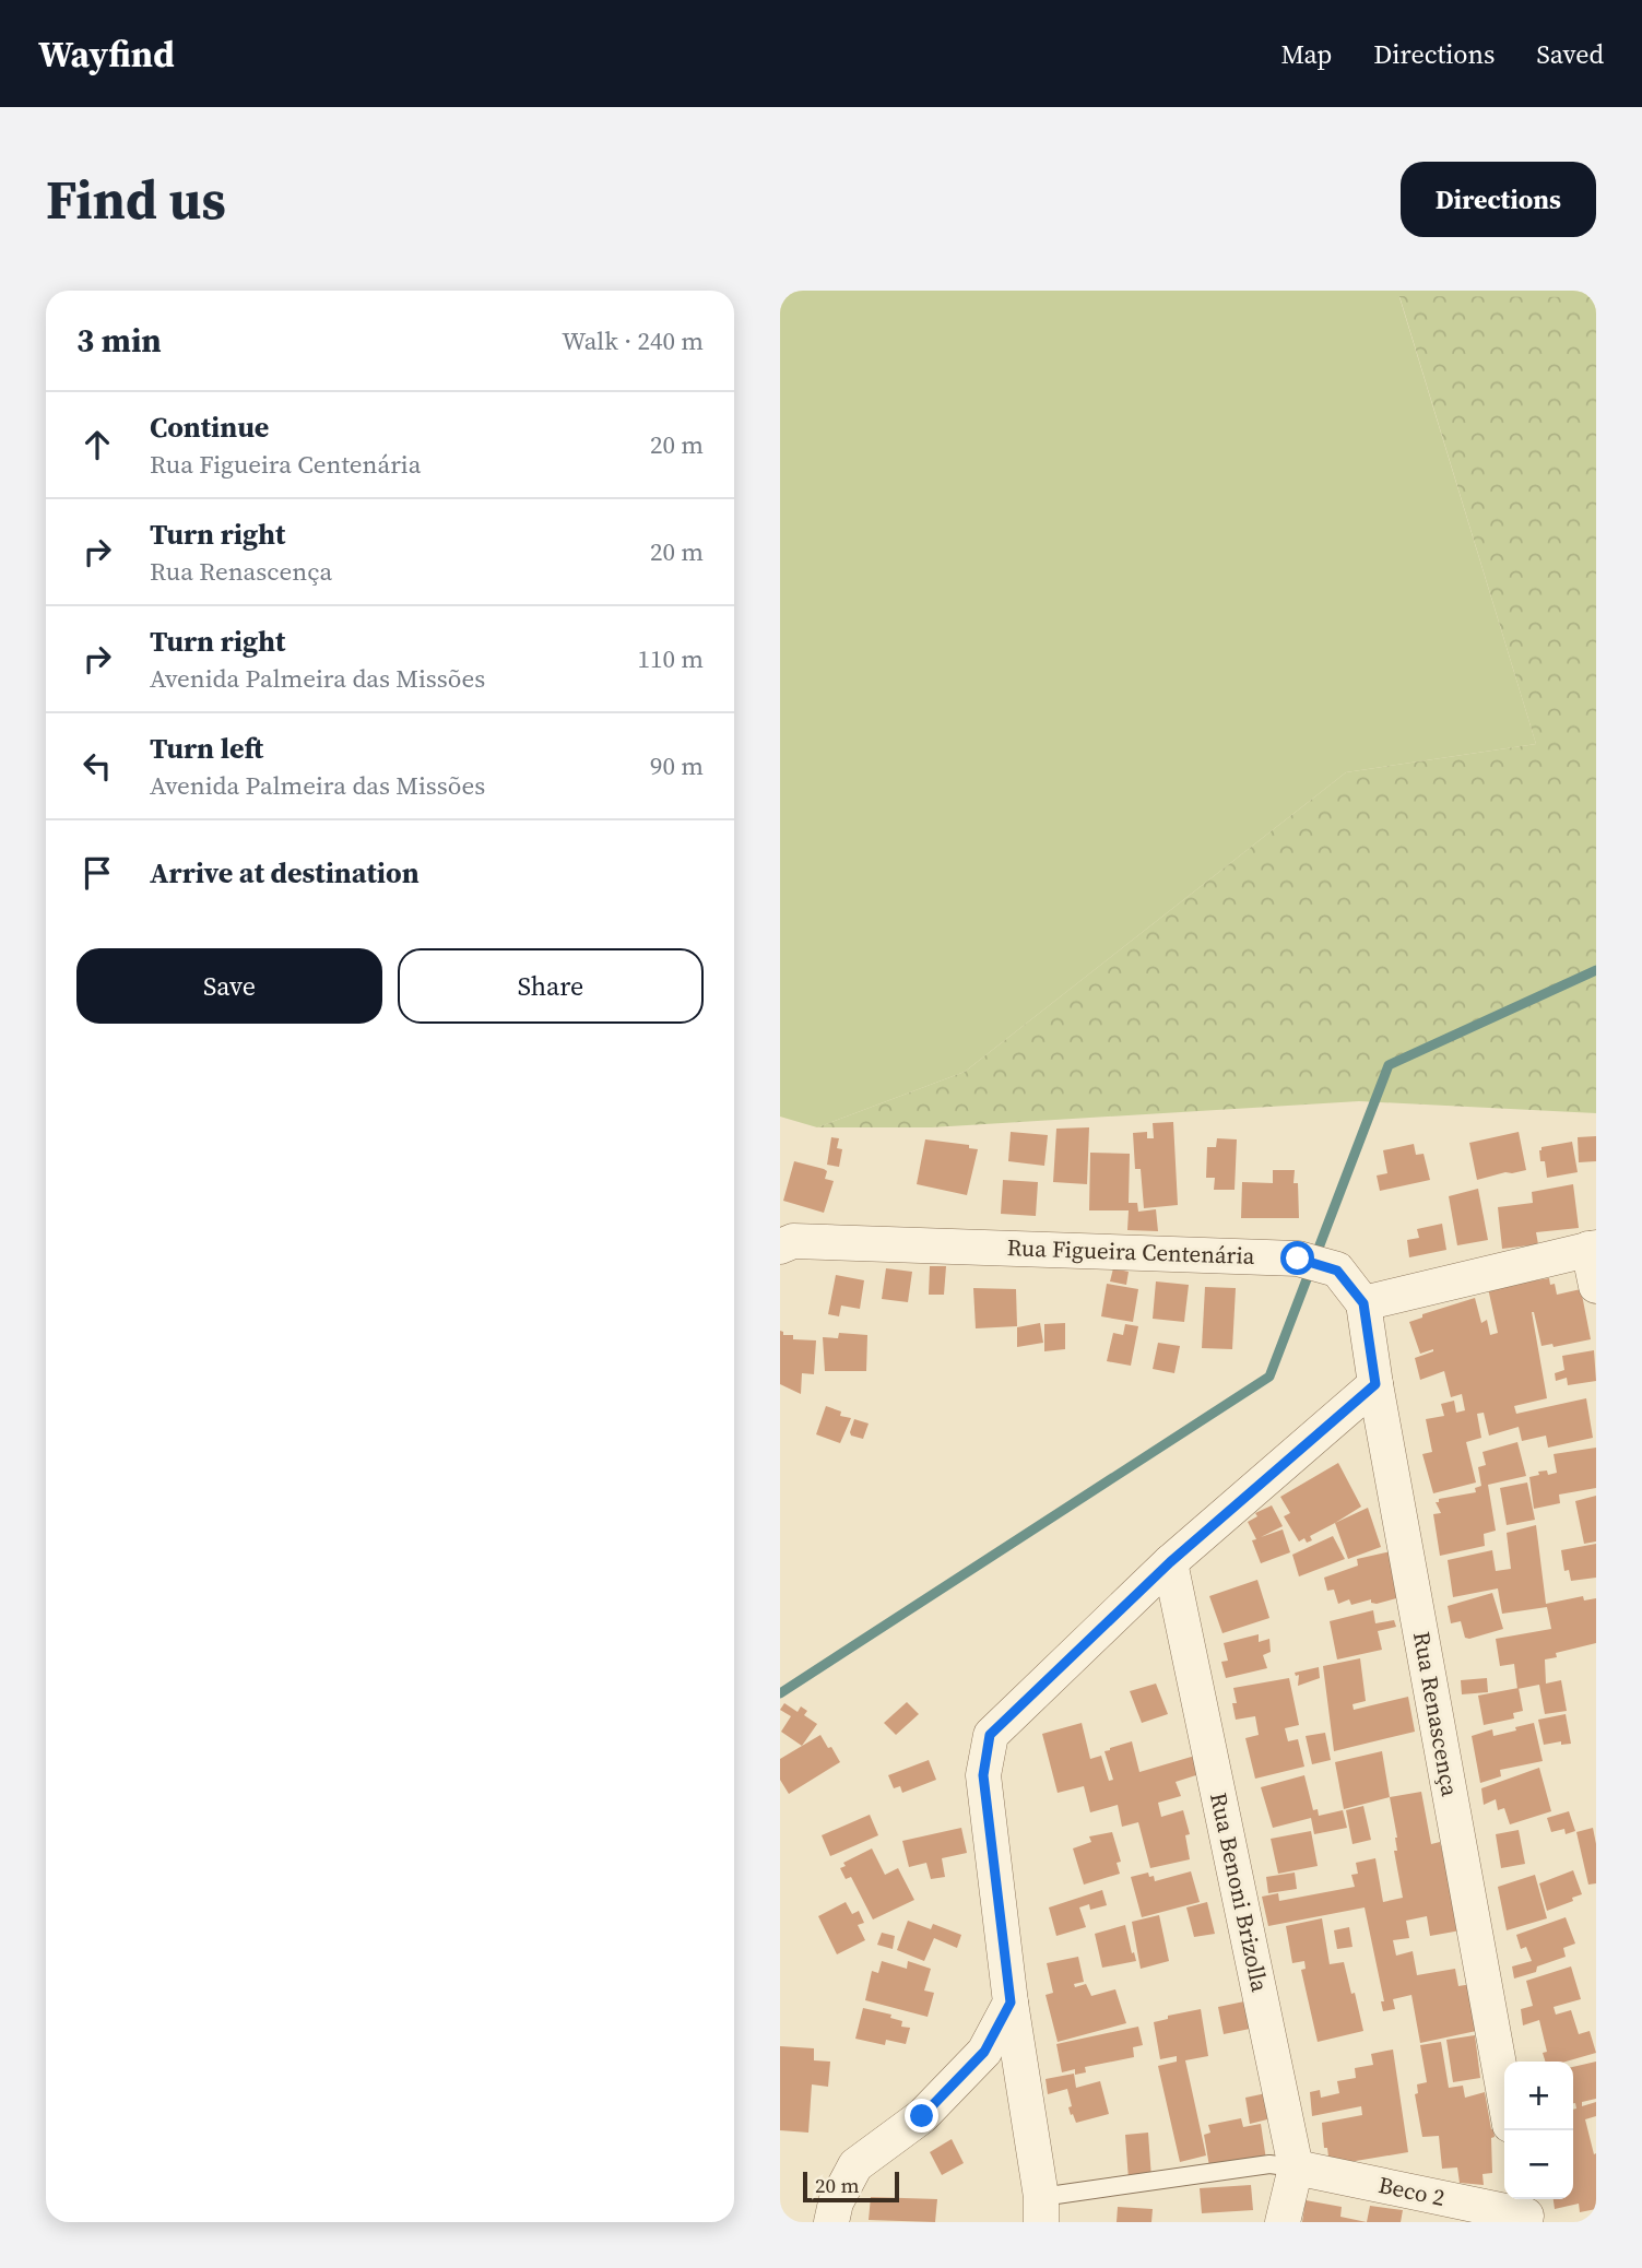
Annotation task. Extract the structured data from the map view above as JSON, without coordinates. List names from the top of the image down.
{
  "streets": {
    "street": [
      "Rua Figueira Centenária",
      "Rua Renascença",
      "Rua Benoni Brizolla",
      "Beco 2"
    ]
  },
  "crossings": [
    ["Rua Figueira Centenária", "Rua Renascença"],
    ["Rua Benoni Brizolla", "Beco 2"]
  ],
  "scale_bar": "20 m",
  "page": {
    "header": "Wayfind",
    "nav": ["Map", "Directions", "Saved"],
    "buttons": [
      "Directions",
      ["Save", "Share"]
    ],
    "title": "Find us",
    "heading": ["3 min", "Walk · 240 m"],
    "list": [
      ["Continue", "Rua Figueira Centenária", "20 m"],
      ["Turn right", "Rua Renascença", "20 m"],
      ["Turn right", "Avenida Palmeira das Missões", "110 m"],
      ["Turn left", "Avenida Palmeira das Missões", "90 m"],
      "Arrive at destination"
    ],
    "map_buttons": ["+", "−"],
    "scale": "20 m"
  }
}
